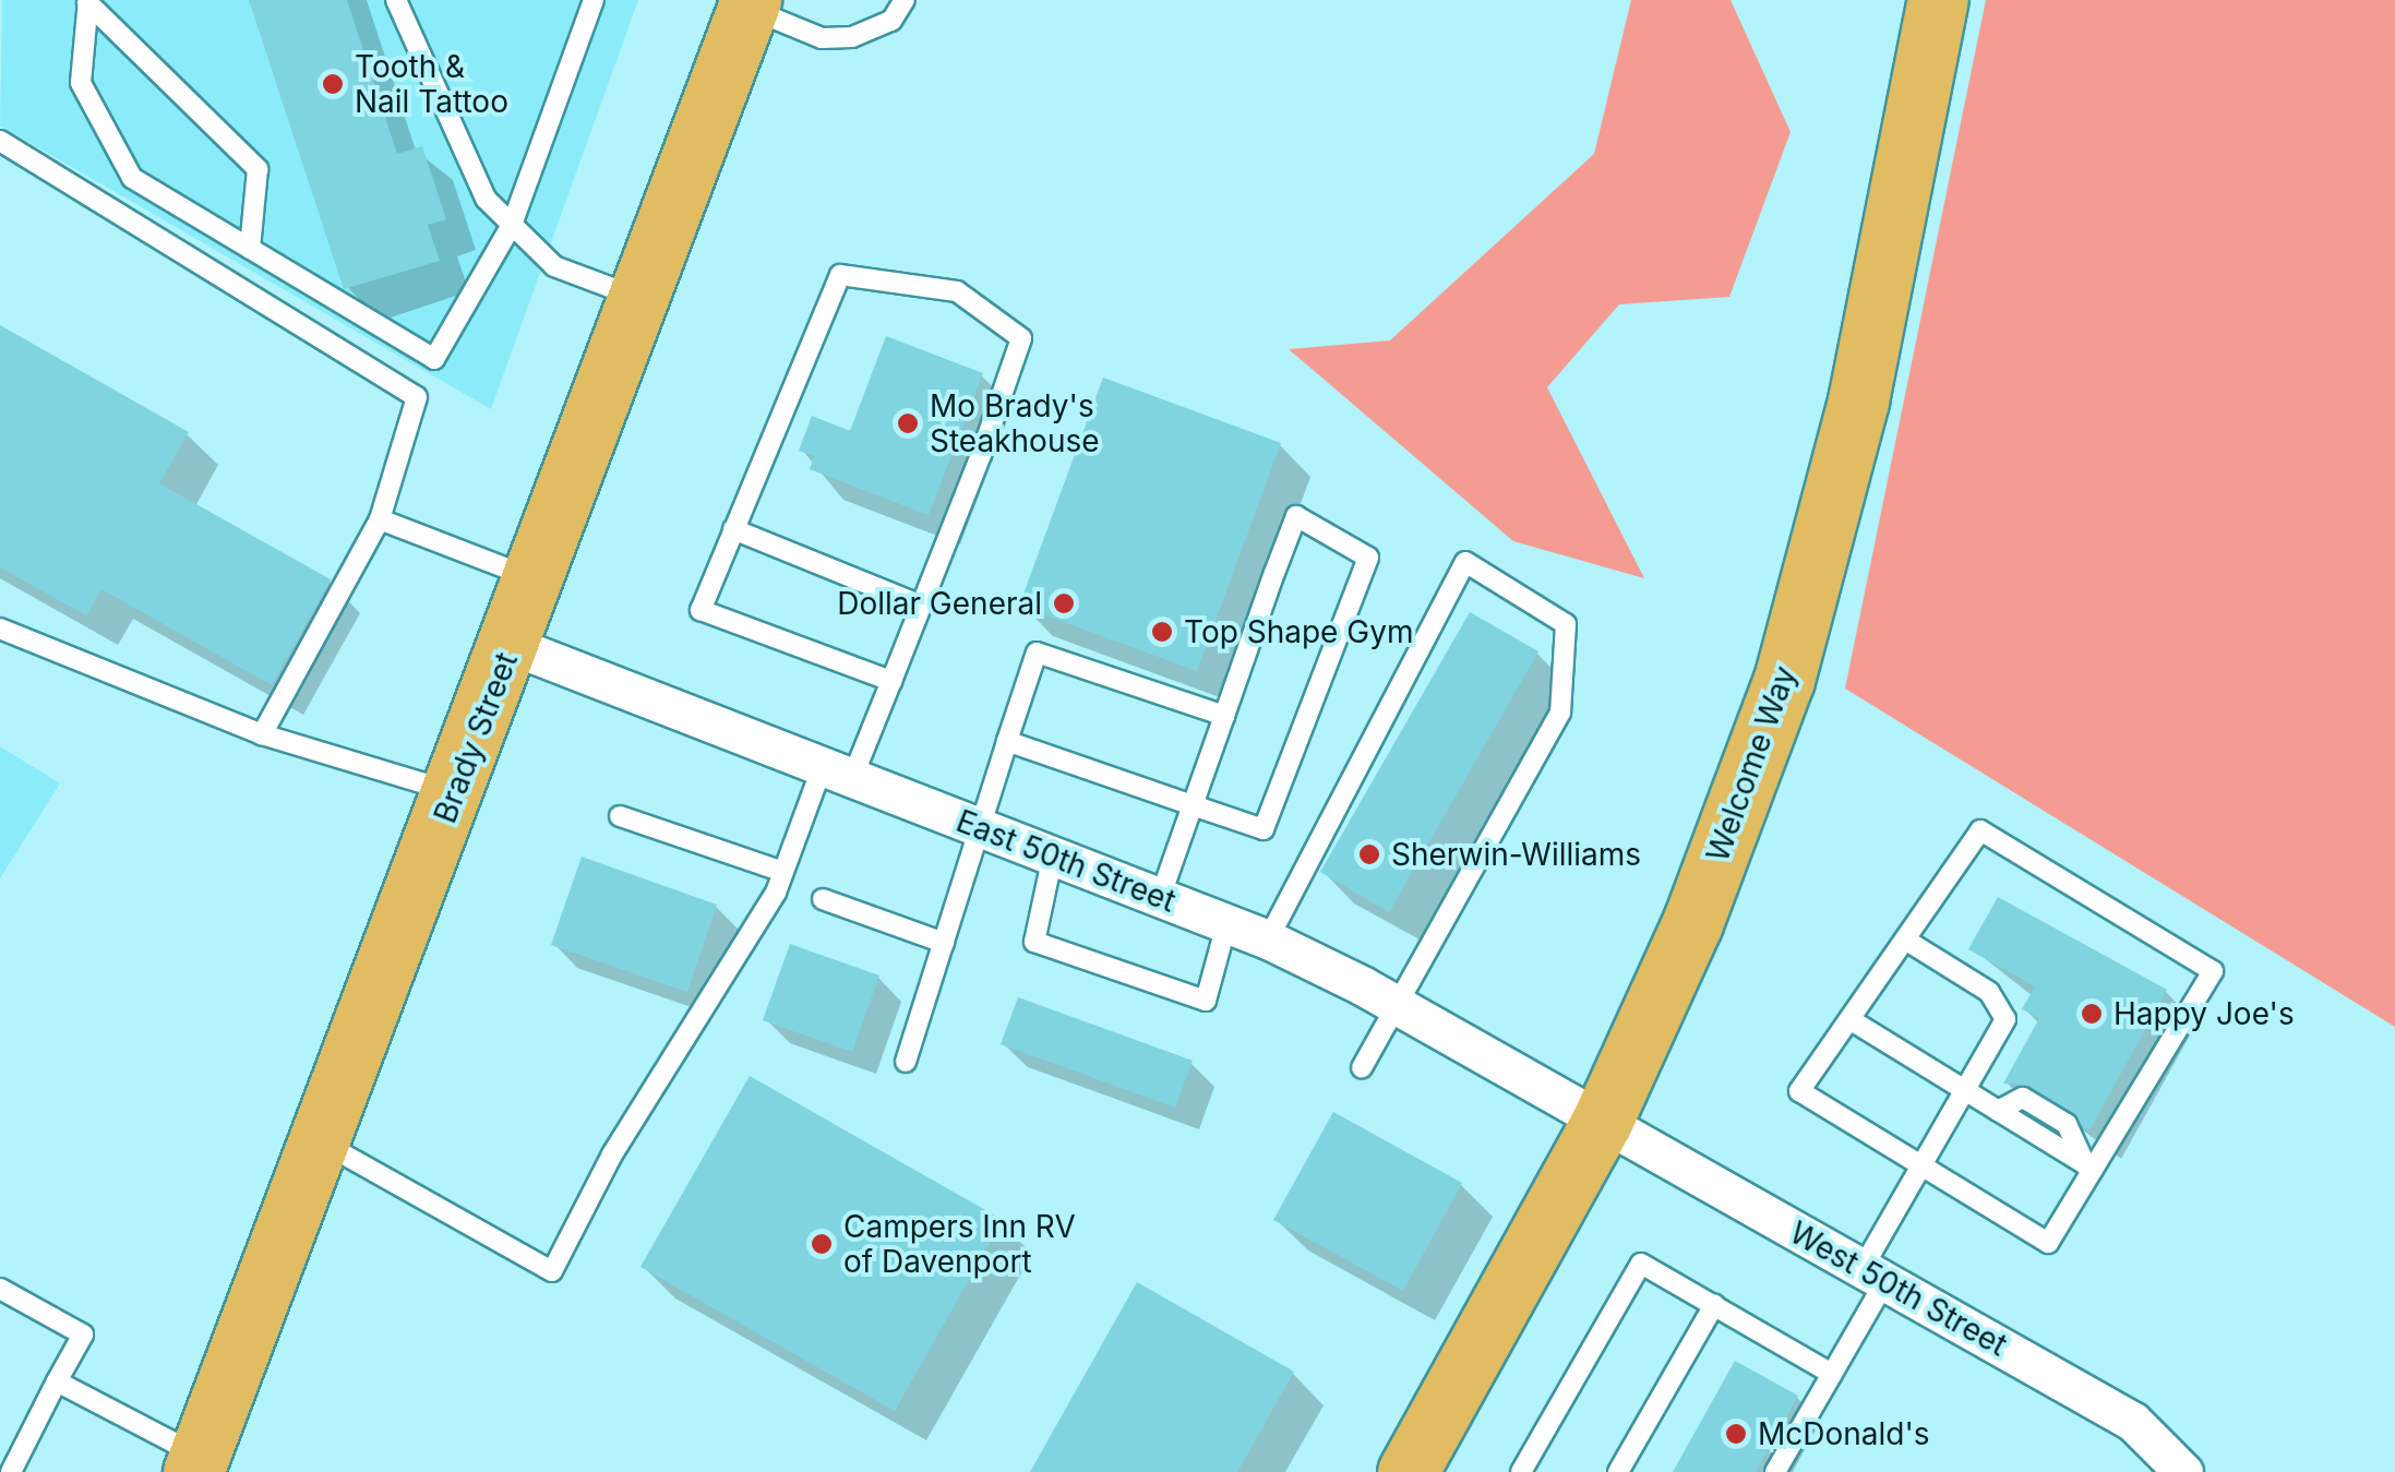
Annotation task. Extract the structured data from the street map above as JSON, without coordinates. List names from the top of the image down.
{
  "streets": {
    "highway": ["Brady Street", "Welcome Way"],
    "street": ["East 50th Street", "West 50th Street"]
  },
  "crossings": [
    ["Brady Street", "East 50th Street"],
    ["Welcome Way", "East 50th Street"],
    ["Welcome Way", "West 50th Street"],
    ["East 50th Street", "West 50th Street"]
  ],
  "places": [
    "Tooth & Nail Tattoo",
    "Mo Brady's Steakhouse",
    "Dollar General",
    "Top Shape Gym",
    "Sherwin-Williams",
    "Happy Joe's",
    "Campers Inn RV of Davenport",
    "McDonald's"
  ]
}
